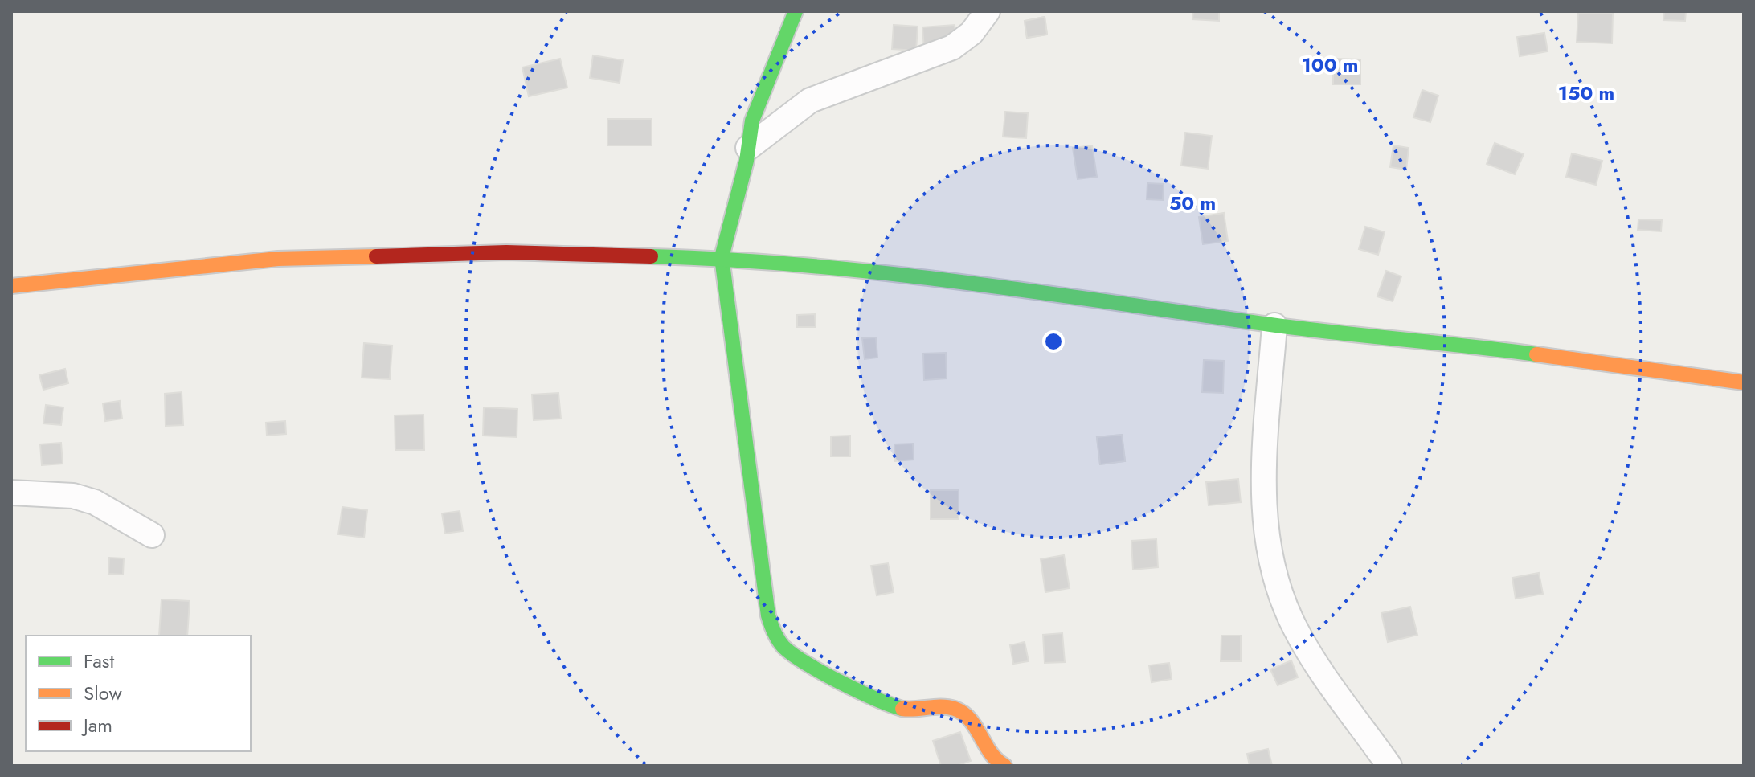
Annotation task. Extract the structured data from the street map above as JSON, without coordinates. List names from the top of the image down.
{
  "legend": ["Fast", "Slow", "Jam"],
  "rings": ["100 m", "150 m", "50 m"]
}
